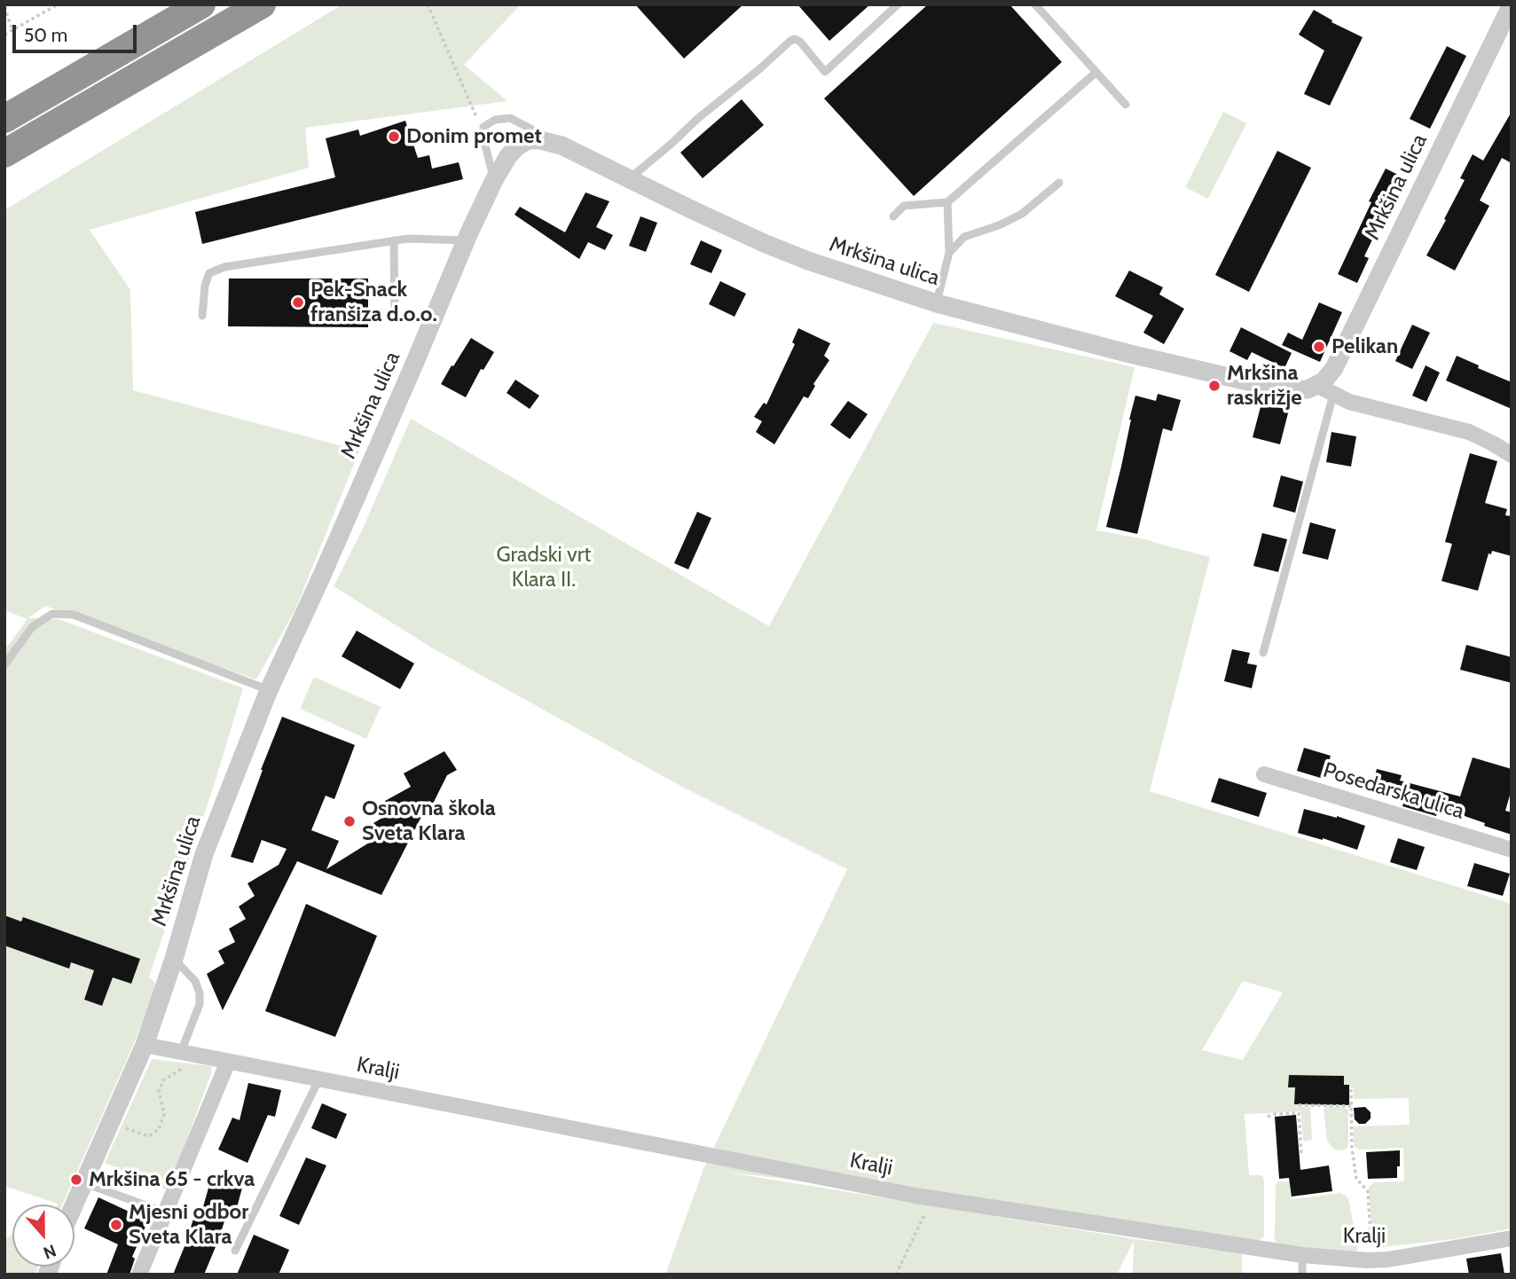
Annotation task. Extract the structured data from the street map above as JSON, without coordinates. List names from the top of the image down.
{
  "streets": {
    "street": ["Mrkšina ulica", "Posedarska ulica", "Kralji"]
  },
  "crossings": [
    ["Mrkšina ulica", "Kralji"]
  ],
  "parks": ["Gradski vrt Klara II."],
  "places": [
    "Donim promet",
    "Pek-Snack franšiza d.o.o.",
    "Pelikan",
    "Mrkšina raskrižje",
    "Osnovna škola Sveta Klara",
    "Mrkšina 65 - crkva",
    "Mjesni odbor Sveta Klara"
  ],
  "scale_bar": "50 m",
  "north": "bottom"
}
